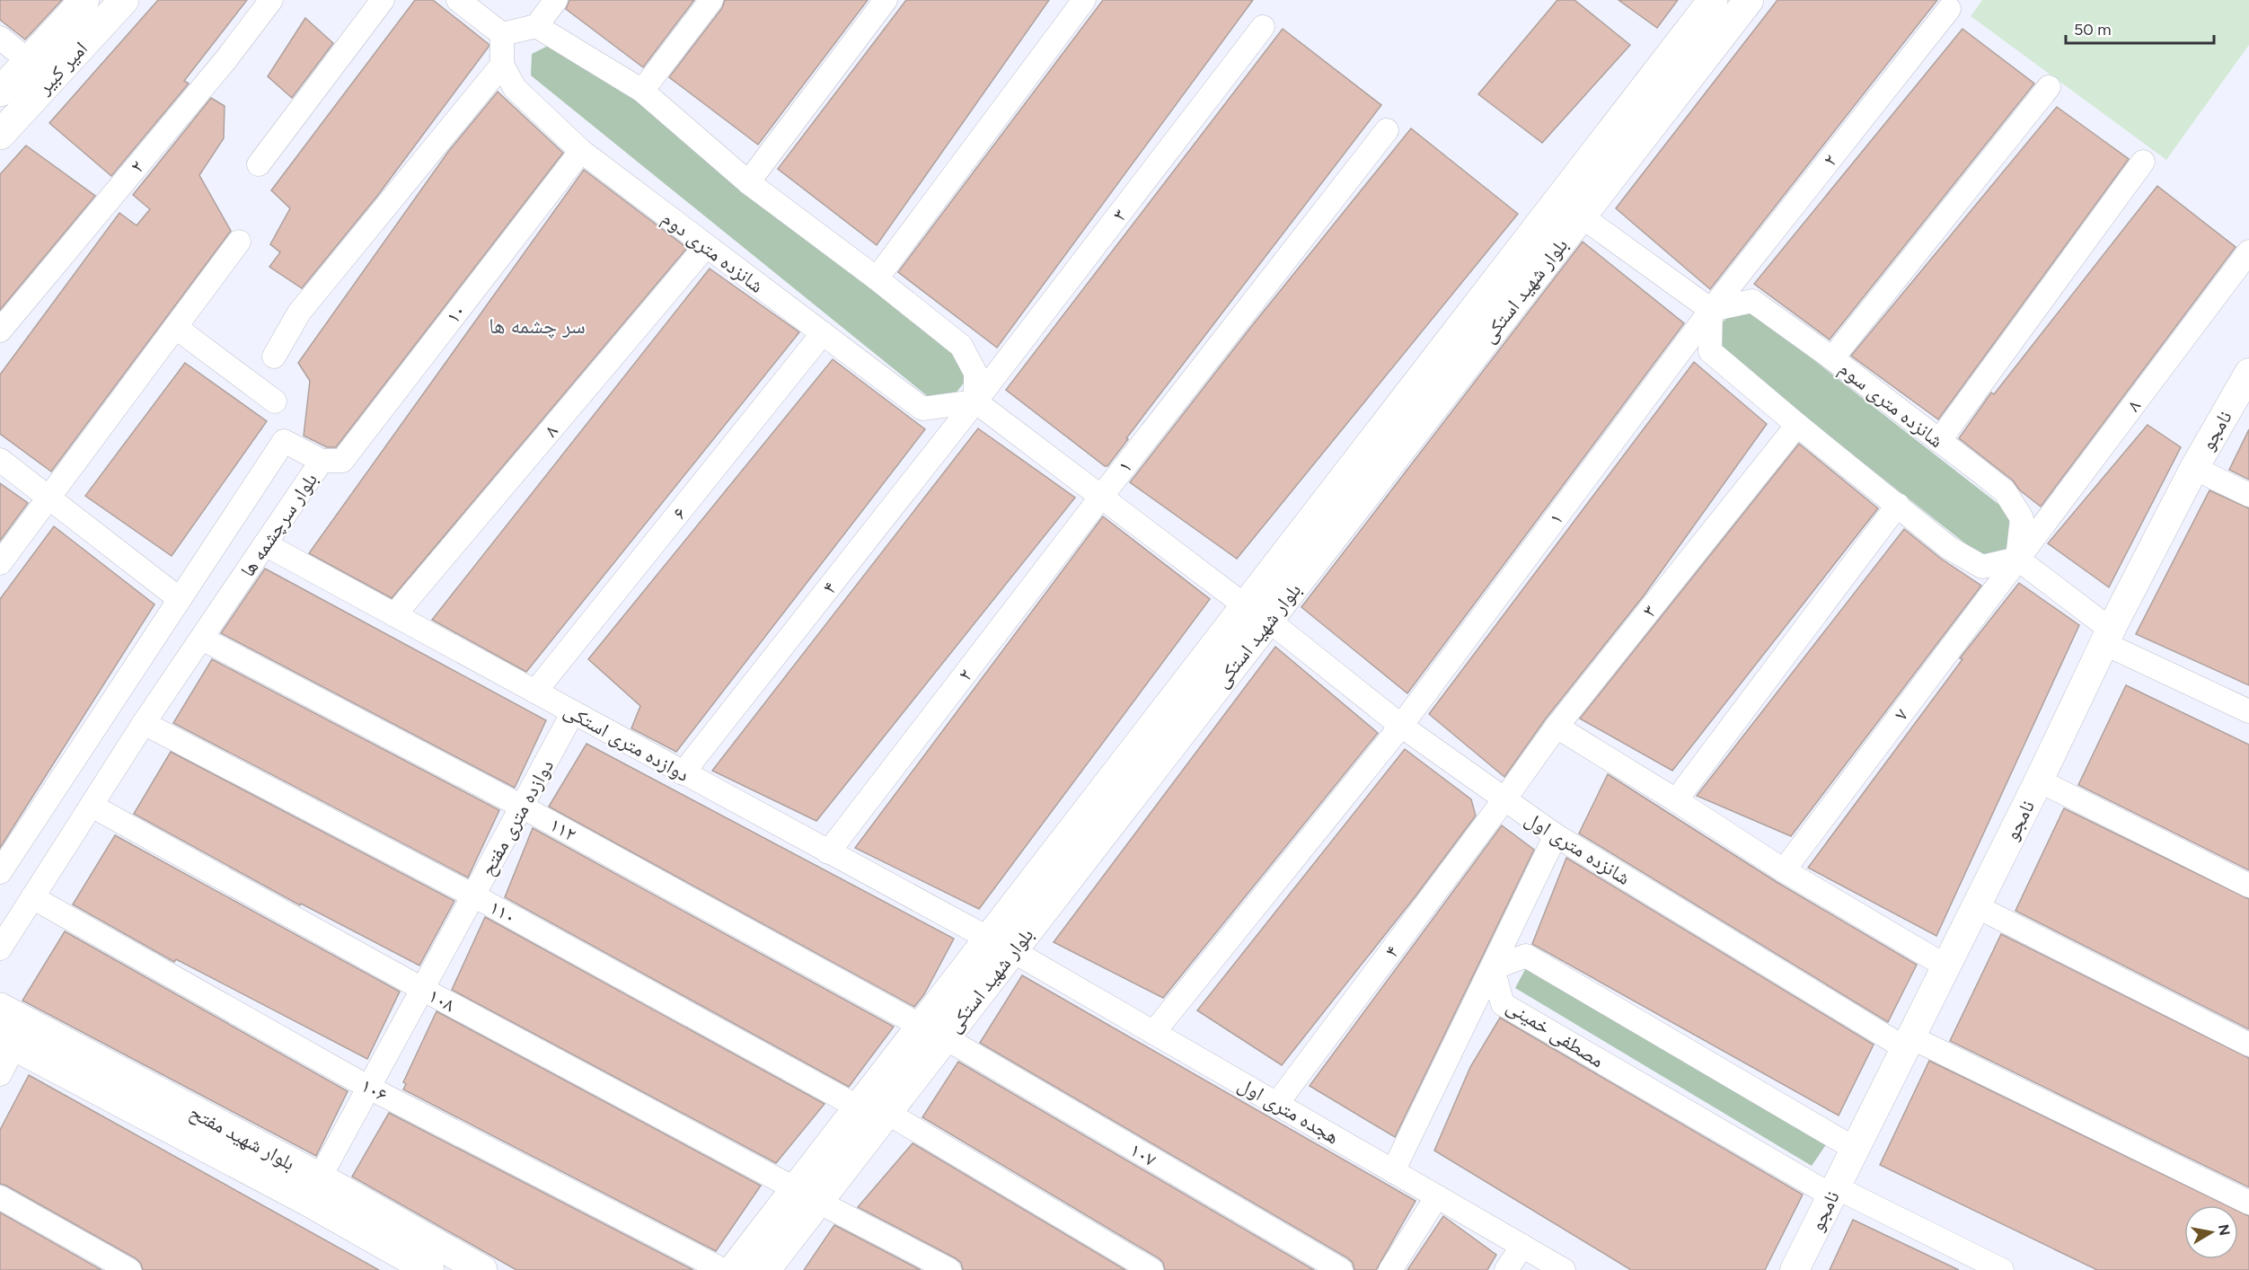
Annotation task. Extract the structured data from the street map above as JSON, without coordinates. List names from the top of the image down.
{
  "streets": {
    "main road": ["امیر کبیر", "بلوار شهید استکی", "بلوار شهید مفتح"],
    "street": [
      "۲",
      "۳",
      "شانزده متری دوم",
      "۱۰",
      "شانزده متری سوم",
      "۸",
      "نامجو",
      "۱",
      "۶",
      "بلوار سرچشمه ها",
      "۴",
      "۷",
      "دوازده متری استکی",
      "دوازده متری مفتح",
      "۱۱۲",
      "شانزده متری اول",
      "۱۱۰",
      "۱۰۸",
      "مصطفی خمینی",
      "۱۰۶",
      "هجده متری اول",
      "۱۰۷"
    ]
  },
  "crossings": [
    ["۲", "شانزده متری سوم"],
    ["۲", "۱"],
    ["۲", "دوازده متری استکی"],
    ["۳", "شانزده متری دوم"],
    ["۳", "۴"],
    ["۳", "شانزده متری اول"],
    ["شانزده متری دوم", "۱۰"],
    ["شانزده متری دوم", "۸"],
    ["شانزده متری دوم", "۶"],
    ["شانزده متری دوم", "۴"],
    ["بلوار شهید استکی", "دوازده متری استکی"],
    ["بلوار شهید استکی", "۱۱۲"],
    ["بلوار شهید استکی", "شانزده متری اول"],
    ["بلوار شهید استکی", "۱۱۰"],
    ["بلوار شهید استکی", "۱۰۸"],
    ["بلوار شهید استکی", "هجده متری اول"],
    ["بلوار شهید استکی", "۱۰۷"],
    ["۱۰", "بلوار سرچشمه ها"],
    ["شانزده متری سوم", "۸"],
    ["شانزده متری سوم", "۱"],
    ["شانزده متری سوم", "۷"],
    ["۸", "۷"],
    ["۸", "دوازده متری استکی"],
    ["نامجو", "شانزده متری اول"],
    ["نامجو", "مصطفی خمینی"],
    ["۱", "شانزده متری اول"],
    ["۶", "دوازده متری استکی"],
    ["بلوار سرچشمه ها", "دوازده متری استکی"],
    ["بلوار سرچشمه ها", "۱۱۲"],
    ["بلوار سرچشمه ها", "۱۱۰"],
    ["بلوار سرچشمه ها", "۱۰۸"],
    ["بلوار سرچشمه ها", "۱۰۶"],
    ["۴", "دوازده متری استکی"],
    ["۴", "شانزده متری اول"],
    ["۴", "هجده متری اول"],
    ["دوازده متری استکی", "دوازده متری مفتح"],
    ["دوازده متری استکی", "هجده متری اول"],
    ["دوازده متری مفتح", "۱۱۲"],
    ["دوازده متری مفتح", "۱۱۰"],
    ["دوازده متری مفتح", "۱۰۸"],
    ["دوازده متری مفتح", "۱۰۶"],
    ["دوازده متری مفتح", "بلوار شهید مفتح"],
    ["۱۱۲", "۱۰۷"]
  ],
  "districts": ["سر چشمه ها"],
  "scale_bar": "50 m",
  "north": "right"
}
